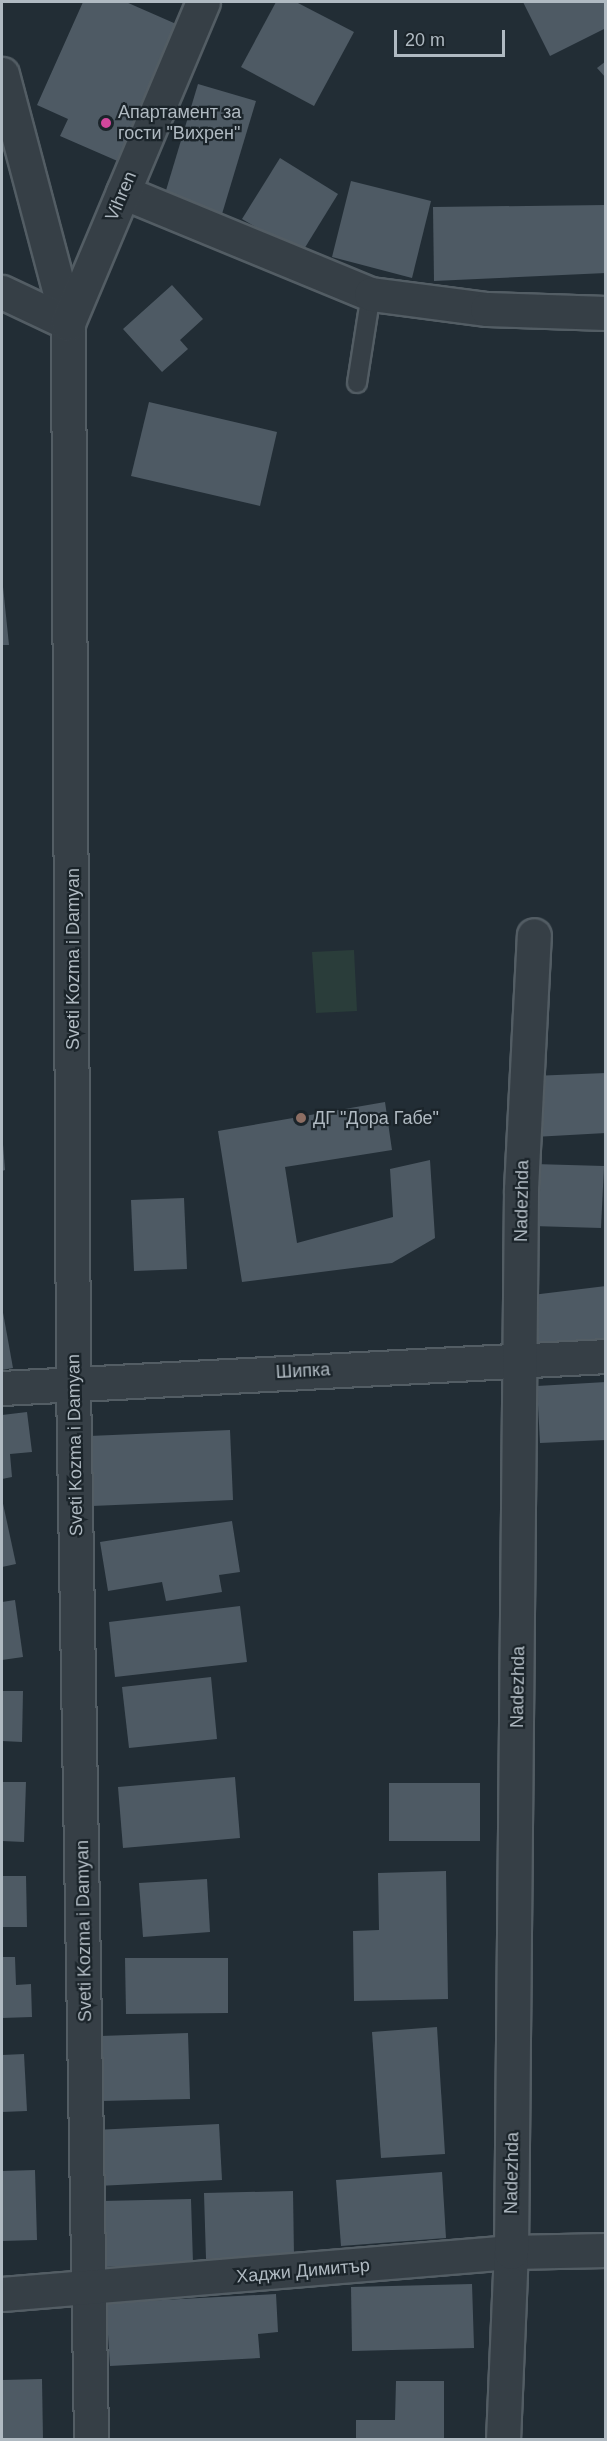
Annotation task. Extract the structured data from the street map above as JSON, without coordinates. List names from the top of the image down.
{
  "streets": {
    "street": [
      "Vihren",
      "Sveti Kozma i Damyan",
      "Nadezhda",
      "Шипка",
      "Хаджи Димитър"
    ]
  },
  "crossings": [
    ["Vihren", "Sveti Kozma i Damyan"],
    ["Sveti Kozma i Damyan", "Шипка"],
    ["Sveti Kozma i Damyan", "Хаджи Димитър"],
    ["Nadezhda", "Шипка"],
    ["Nadezhda", "Хаджи Димитър"]
  ],
  "places": ["Апартамент за гости \"Вихрен\"", "ДГ \"Дора Габе\""],
  "scale_bar": "20 m"
}
